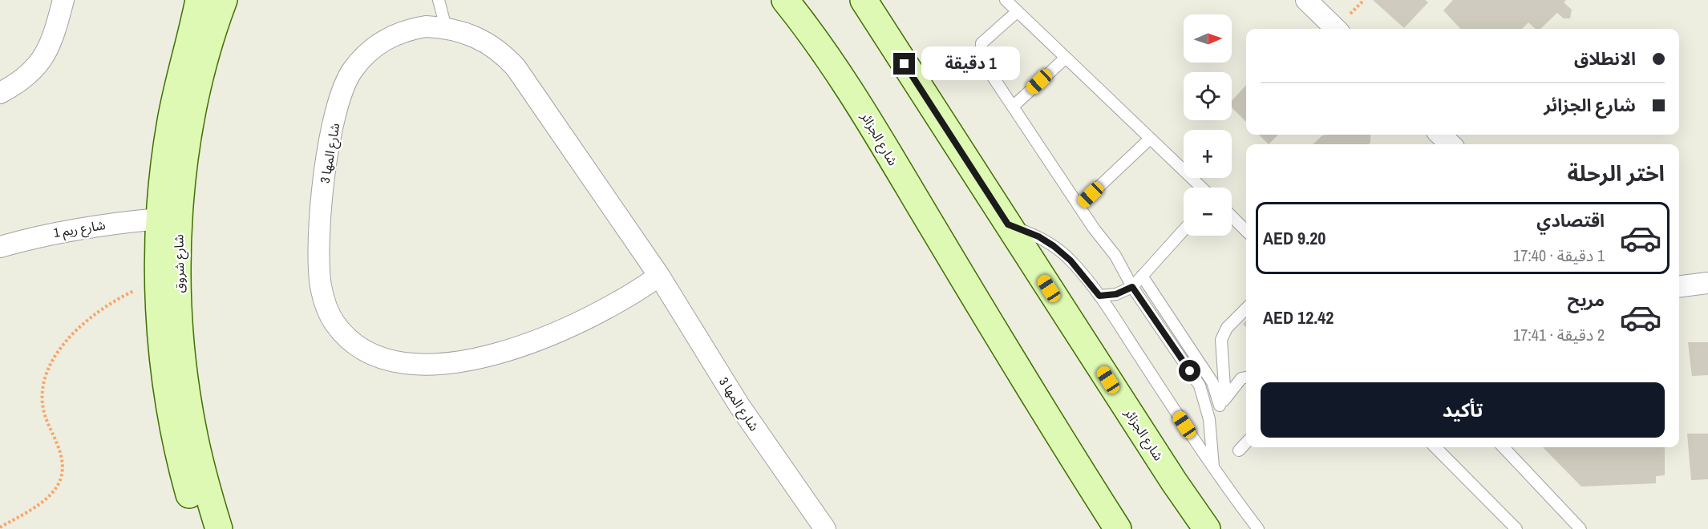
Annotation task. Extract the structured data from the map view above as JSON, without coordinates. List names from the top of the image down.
{
  "streets": {
    "main road": ["شارع الجزائر", "شارع شروق"],
    "street": ["شارع المها 3", "شارع ريم 1"]
  },
  "crossings": [
    ["شارع ريم 1", "شارع شروق"]
  ],
  "north": "right",
  "page": {
    "map_buttons": ["+", "−"],
    "banner": ["الانطلاق", "شارع الجزائر"],
    "bubble": "1 دقيقة",
    "heading": "اختر الرحلة",
    "list": [
      {
        "name": "اقتصادي",
        "note": "1 دقيقة · 17:40",
        "value": "AED 9.20"
      },
      {
        "name": "مريح",
        "note": "2 دقيقة · 17:41",
        "value": "AED 12.42"
      }
    ],
    "buttons": "تأكيد"
  }
}
